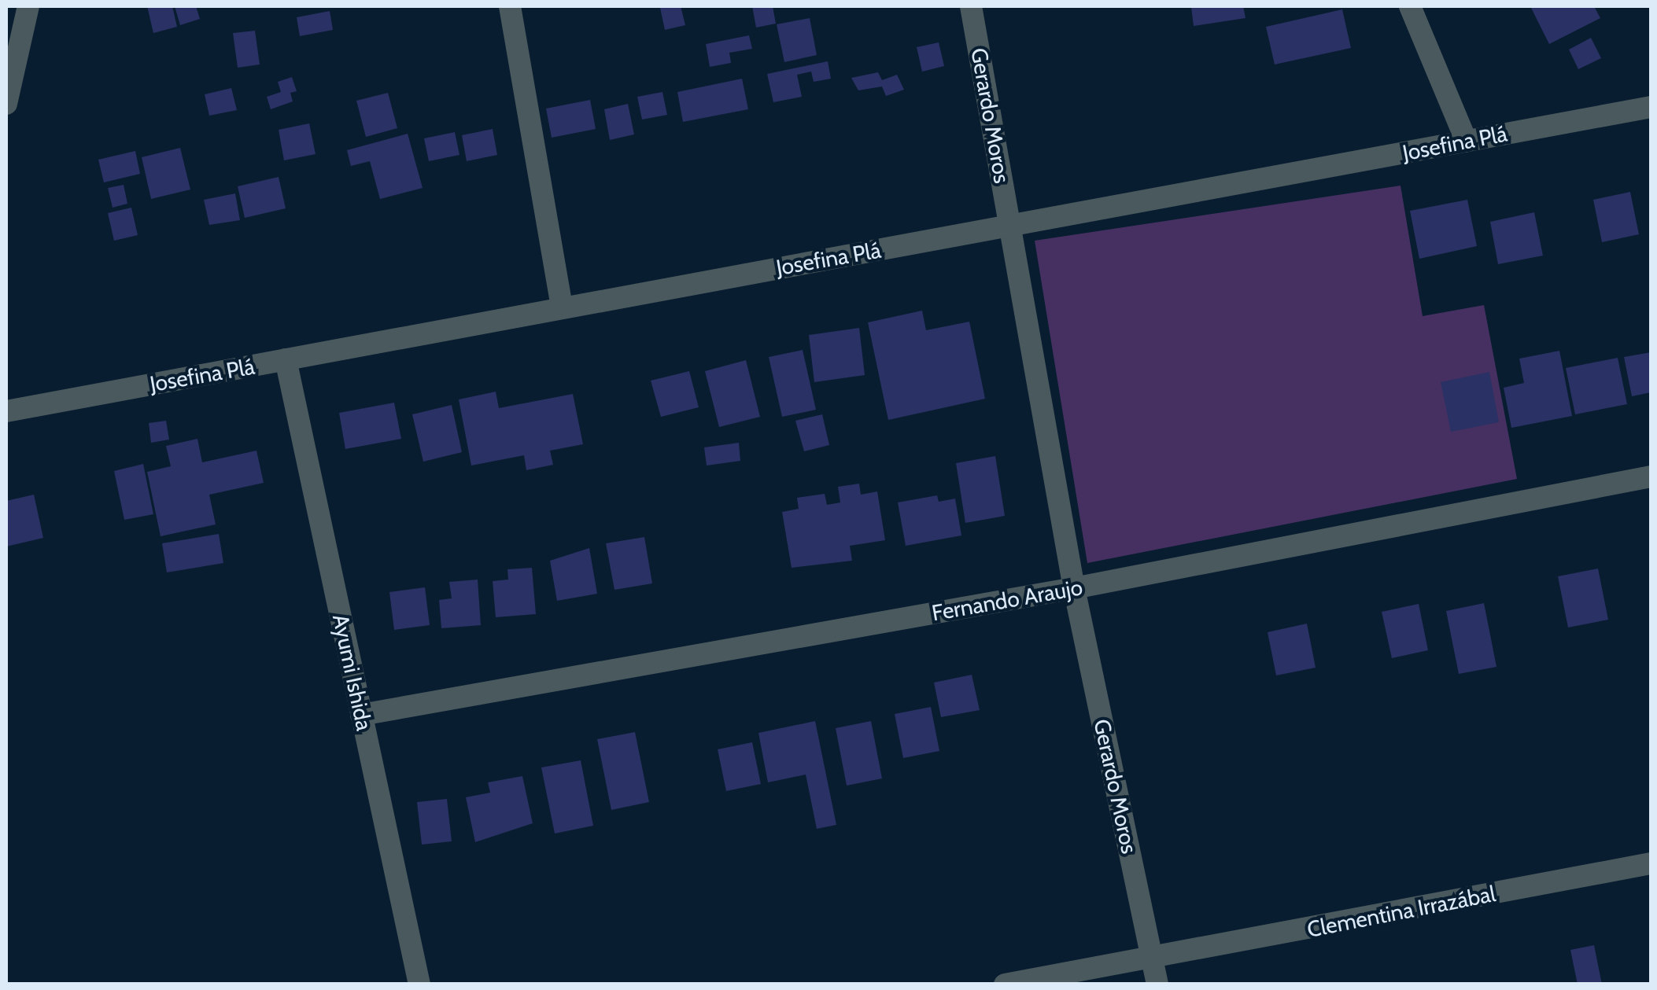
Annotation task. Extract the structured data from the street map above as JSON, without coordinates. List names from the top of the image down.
{
  "streets": {
    "street": [
      "Gerardo Moros",
      "Josefina Plá",
      "Fernando Araujo",
      "Ayumi Ishida",
      "Clementina Irrazábal"
    ]
  },
  "crossings": [
    ["Gerardo Moros", "Josefina Plá"],
    ["Gerardo Moros", "Fernando Araujo"],
    ["Gerardo Moros", "Clementina Irrazábal"],
    ["Josefina Plá", "Ayumi Ishida"],
    ["Fernando Araujo", "Ayumi Ishida"]
  ]
}
